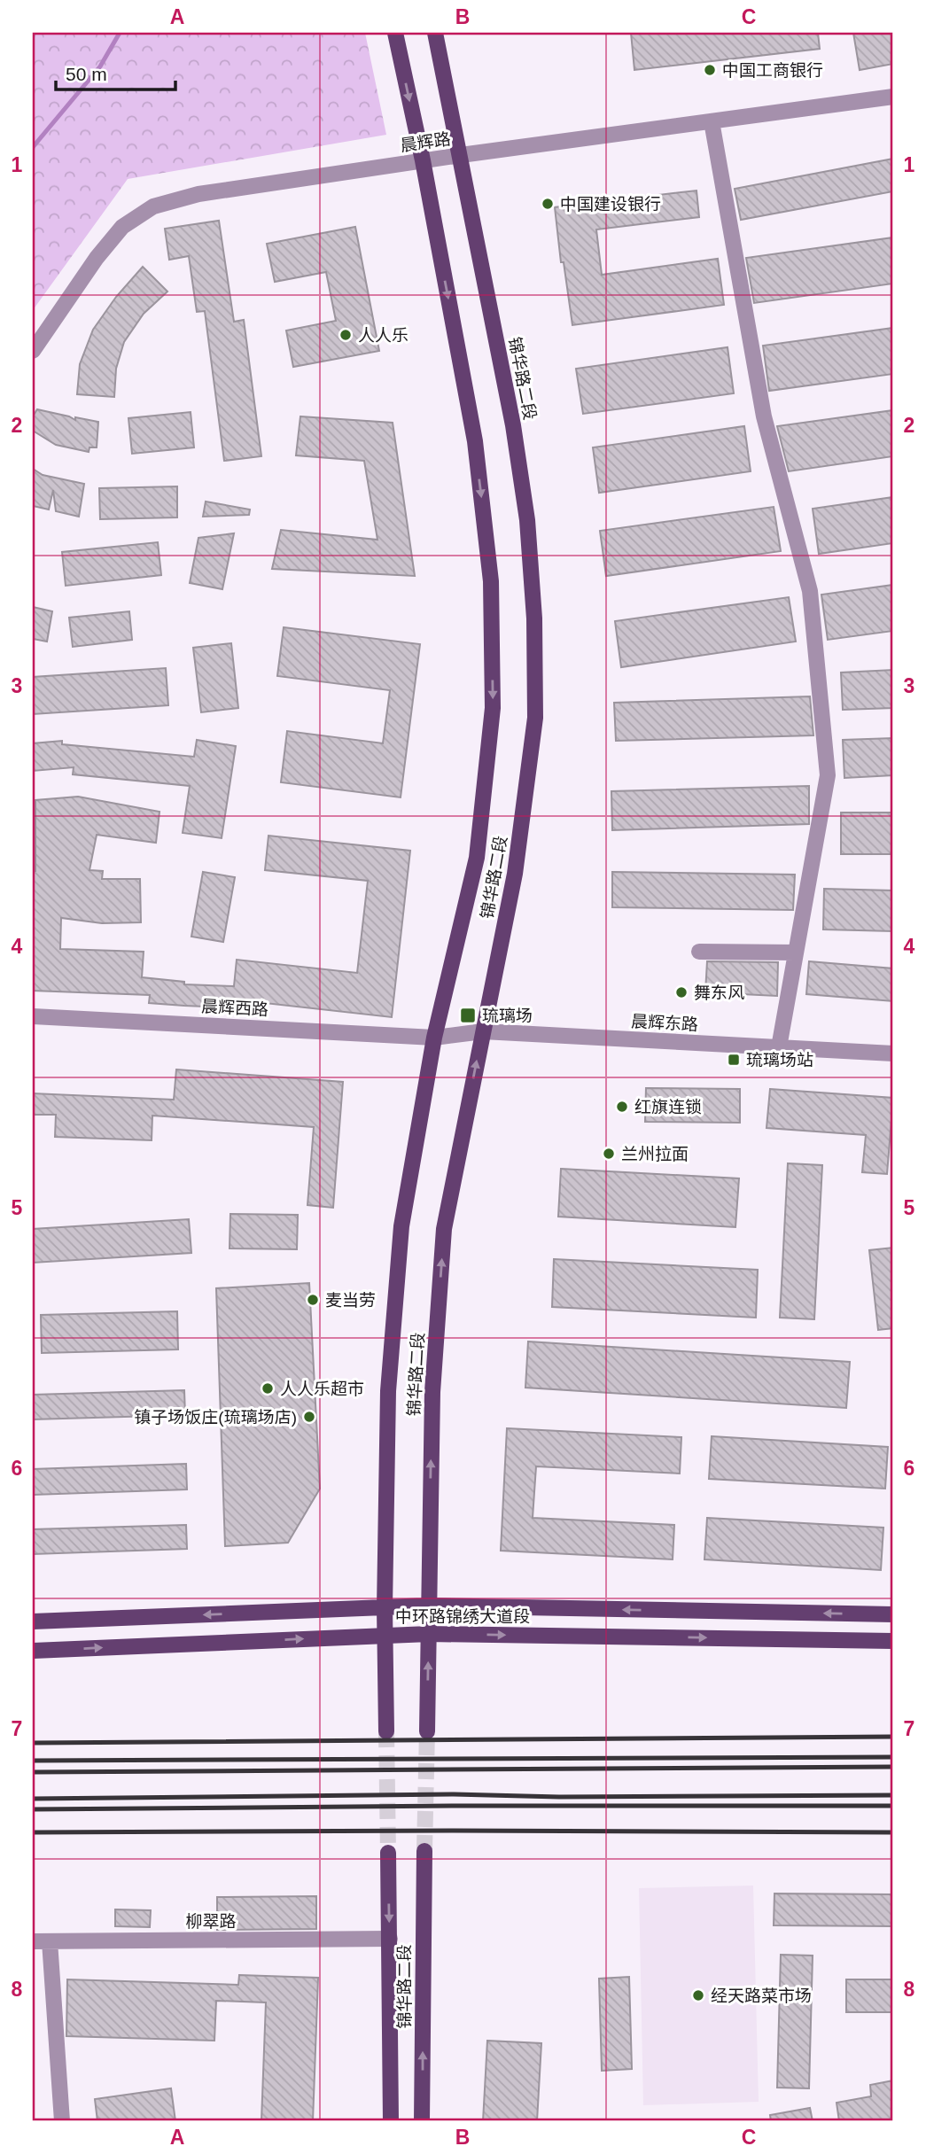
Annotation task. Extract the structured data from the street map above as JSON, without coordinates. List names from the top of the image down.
{
  "streets": {
    "main road": ["锦华路二段", "中环路锦绣大道段"],
    "street": [
      "晨辉路",
      "晨辉西路",
      "晨辉东路",
      "柳翠路"
    ]
  },
  "crossings": [
    ["晨辉路", "锦华路二段"],
    ["锦华路二段", "晨辉西路"],
    ["锦华路二段", "晨辉东路"],
    ["锦华路二段", "中环路锦绣大道段"],
    ["锦华路二段", "柳翠路"],
    ["晨辉西路", "晨辉东路"]
  ],
  "places": {
    "other": [
      "中国工商银行",
      "中国建设银行",
      "人人乐",
      "舞东风",
      "红旗连锁",
      "兰州拉面",
      "麦当劳",
      "人人乐超市",
      "镇子场饭庄(琉璃场店)",
      "经天路菜市场"
    ],
    "transit": ["琉璃场", "琉璃场站"]
  },
  "scale_bar": "50 m",
  "grid": {
    "columns": ["A", "B", "C"],
    "rows": [
      "1",
      "2",
      "3",
      "4",
      "5",
      "6",
      "7",
      "8"
    ]
  }
}
